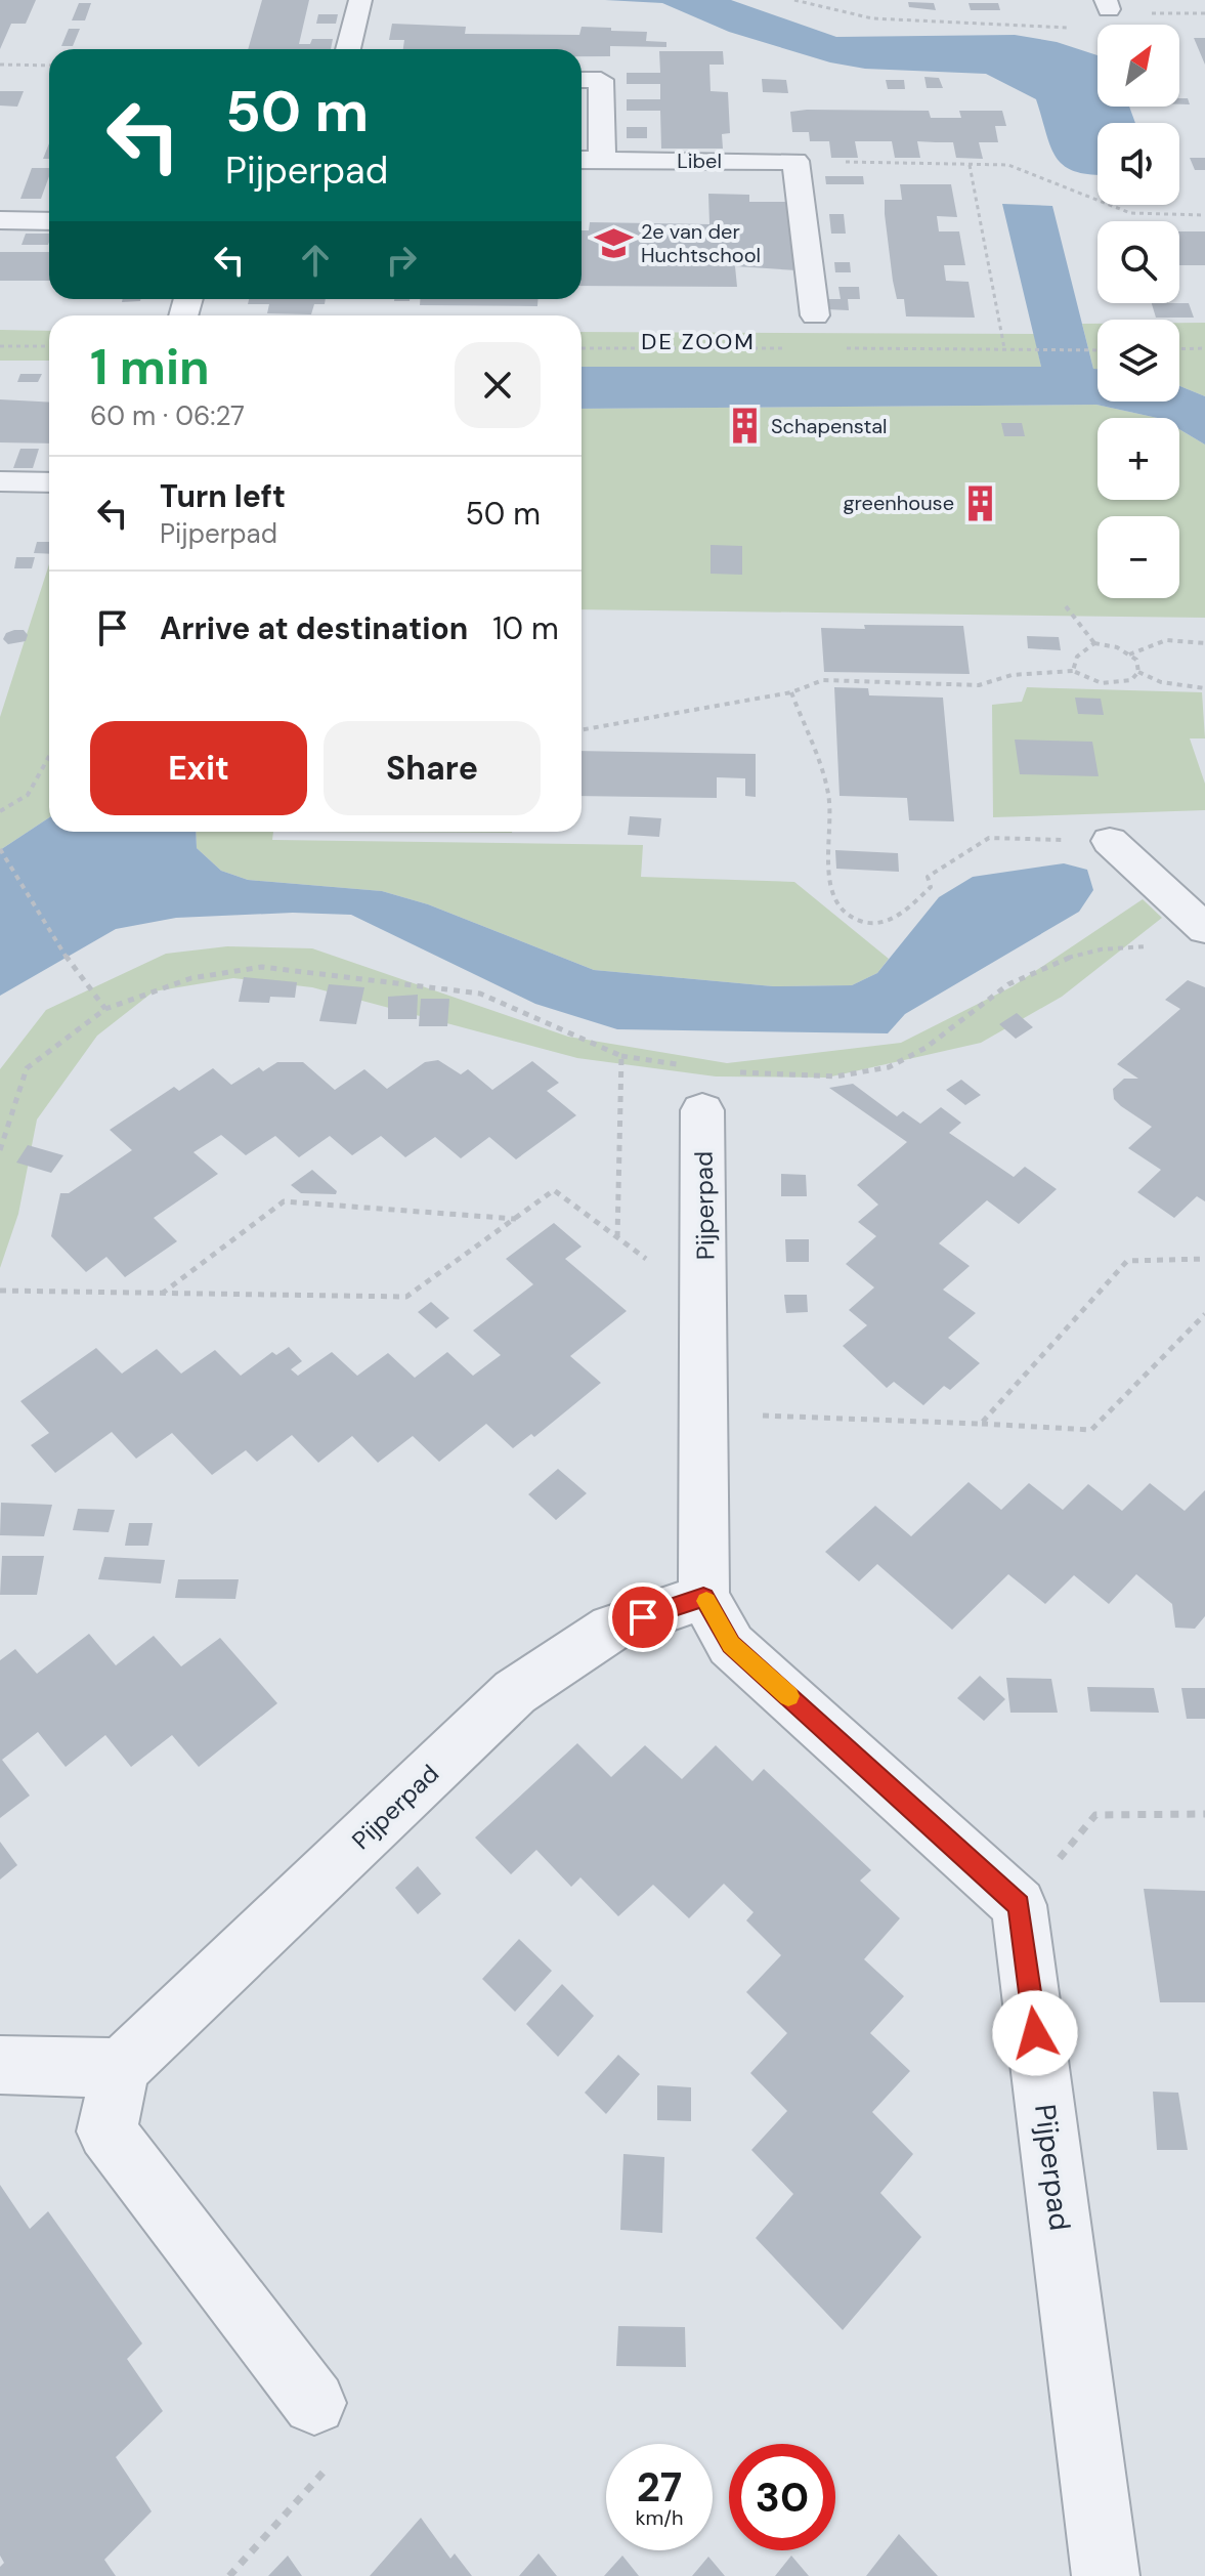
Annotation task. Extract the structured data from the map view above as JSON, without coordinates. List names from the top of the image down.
{
  "streets": {
    "street": ["Libel", "Pijperpad"]
  },
  "districts": ["DE ZOOM"],
  "places": {
    "school or university": ["2e van der Huchtschool"],
    "building": ["Schapenstal", "greenhouse"]
  },
  "north": "top right",
  "page": {
    "map_buttons": ["+", "−"],
    "turn": ["50 m", "Pijperpad"],
    "heading": ["1 min", "60 m · 06:27"],
    "list": [
      {
        "name": "Turn left",
        "note": "Pijperpad",
        "value": "50 m"
      },
      {
        "name": "Arrive at destination",
        "value": "10 m"
      }
    ],
    "buttons": ["Exit", "Share"],
    "speed": "27 km/h",
    "limit": "30"
  }
}
